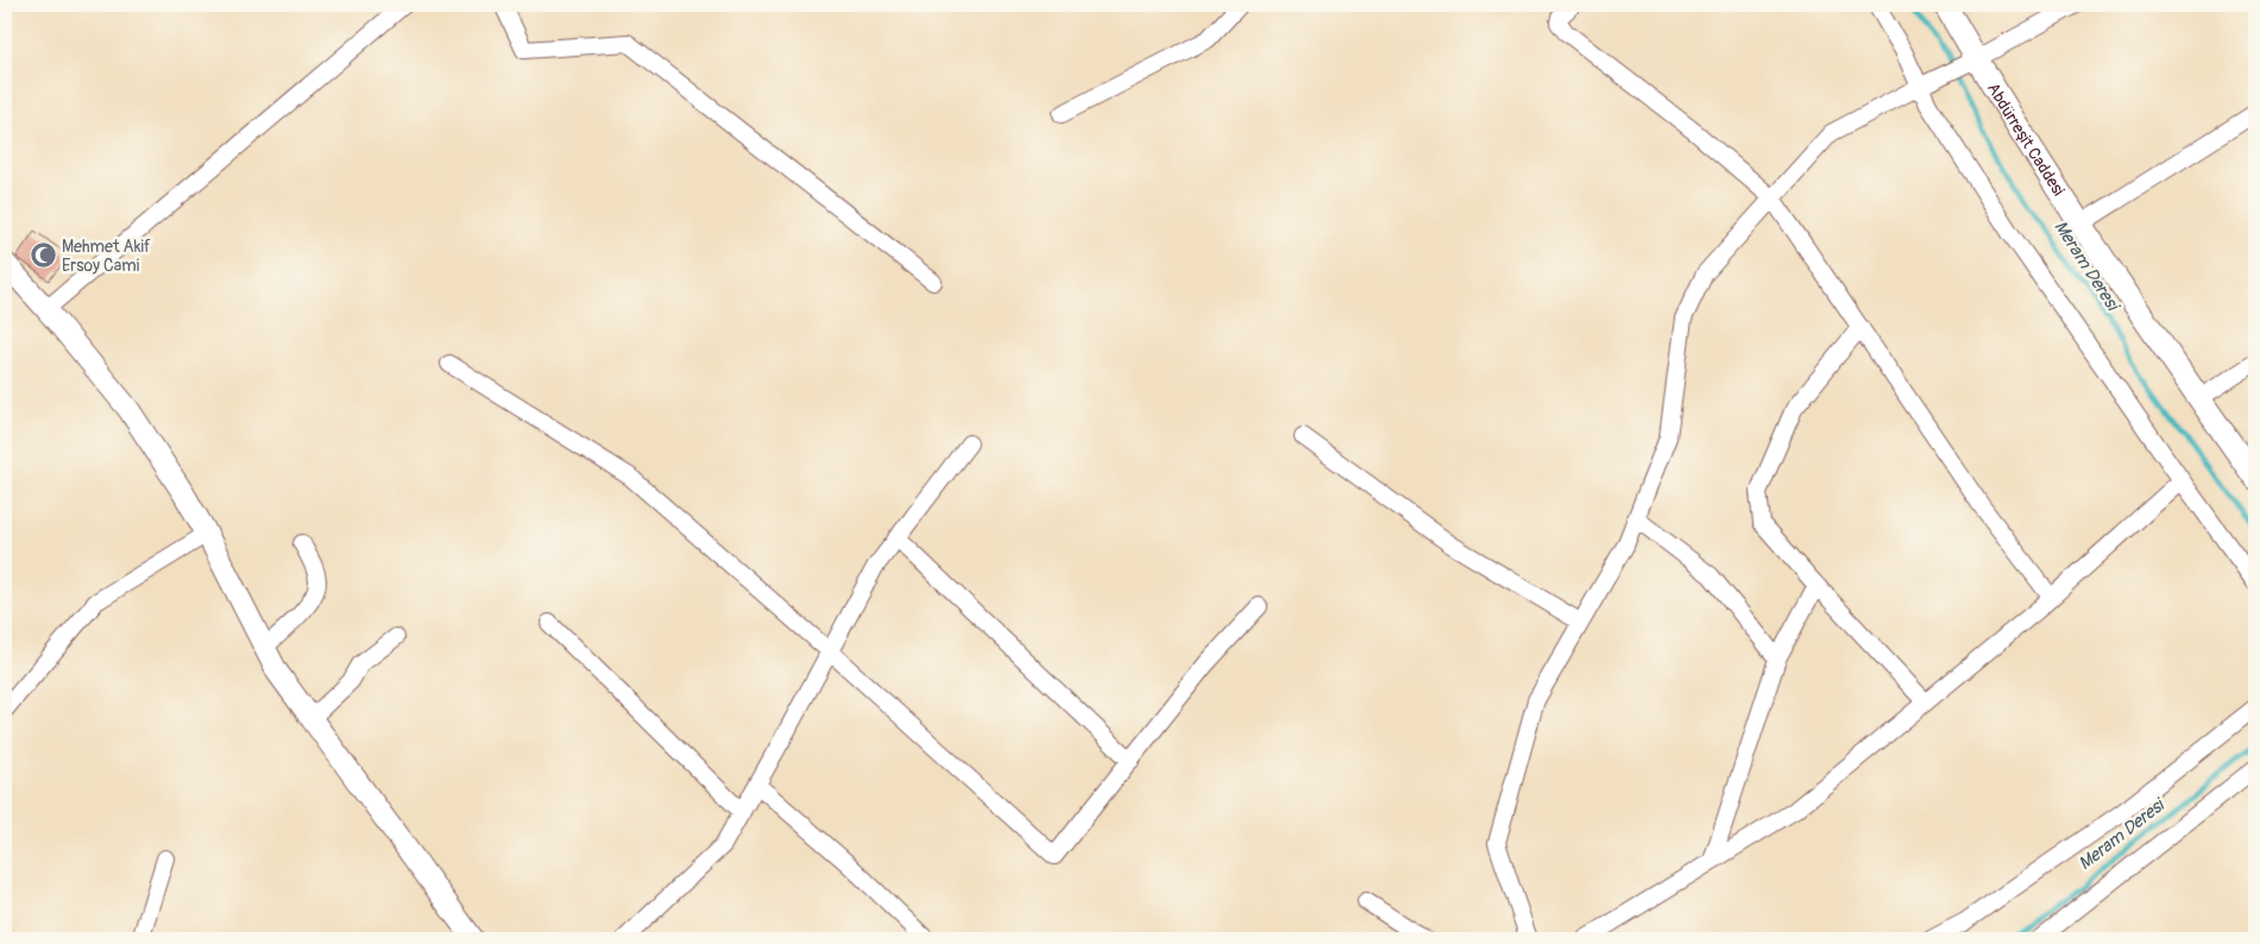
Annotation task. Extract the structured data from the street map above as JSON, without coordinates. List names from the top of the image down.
{
  "streets": {
    "main road": ["Abdürreşit Caddesi"]
  },
  "water": ["Meram Deresi"],
  "places": {
    "mosque": ["Mehmet Akif Ersoy Cami"]
  }
}
